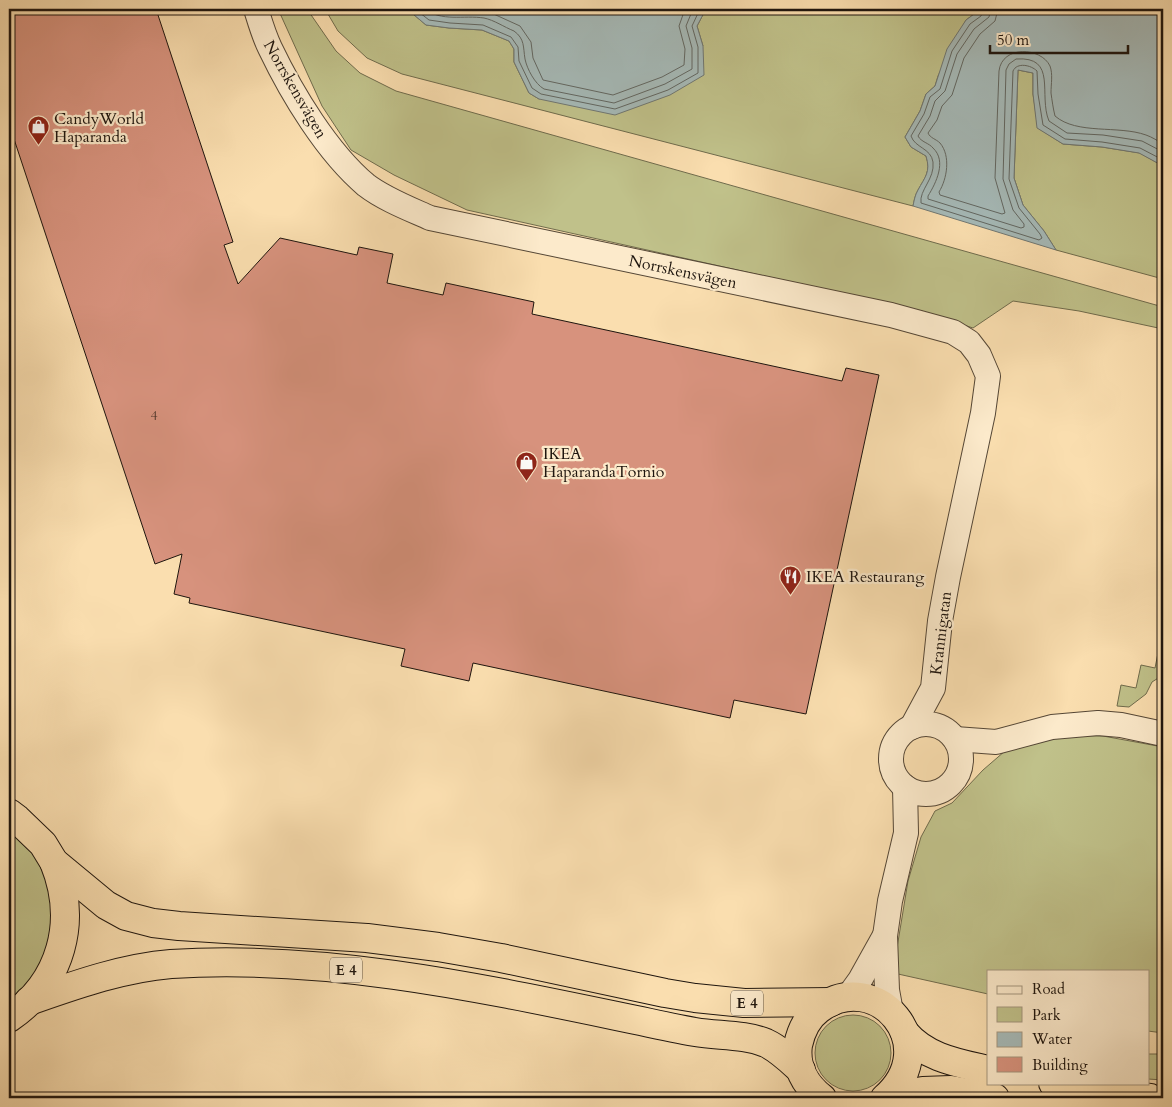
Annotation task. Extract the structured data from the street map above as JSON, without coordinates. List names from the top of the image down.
{
  "streets": {
    "highway": ["E 4"],
    "street": ["Norrskensvägen", "Krannigatan"]
  },
  "crossings": [
    ["Norrskensvägen", "Krannigatan"]
  ],
  "places": {
    "shop": ["CandyWorld Haparanda", "IKEA HaparandaTornio"],
    "restaurant": ["IKEA Restaurang"]
  },
  "house_numbers": ["4"],
  "legend": [
    "Road",
    "Park",
    "Water",
    "Building"
  ],
  "scale_bar": "50 m"
}
